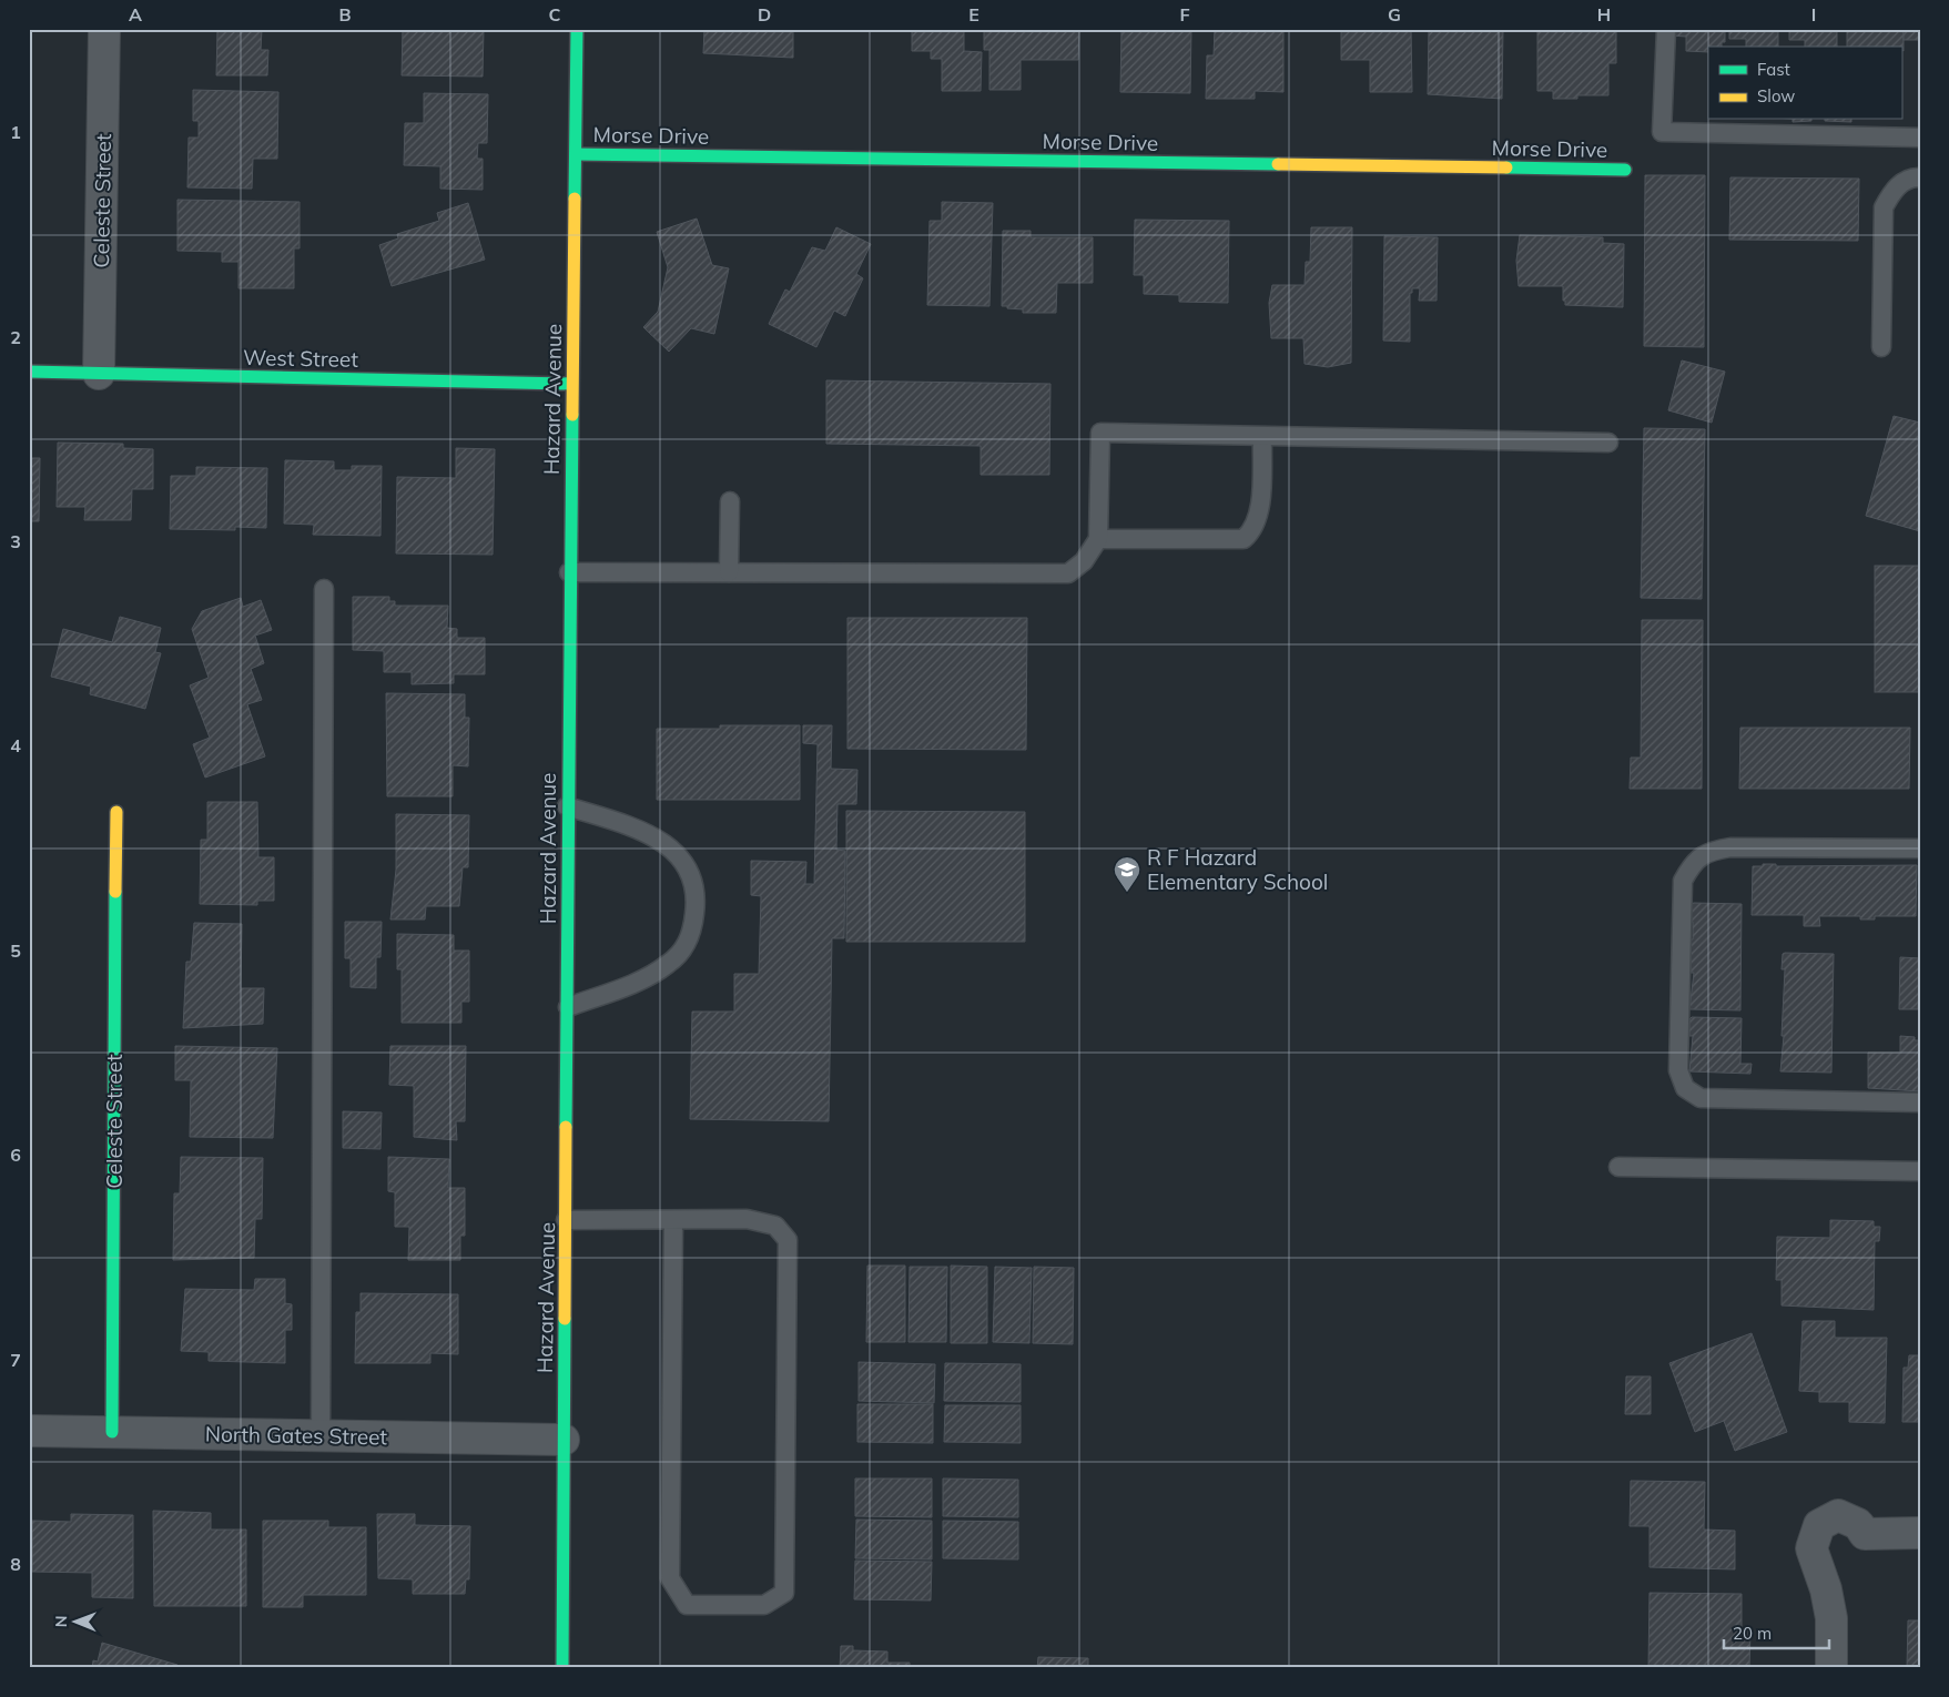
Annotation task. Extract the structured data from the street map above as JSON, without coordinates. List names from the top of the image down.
{
  "streets": {
    "street": [
      "Morse Drive",
      "Celeste Street",
      "West Street",
      "Hazard Avenue",
      "North Gates Street"
    ]
  },
  "crossings": [
    ["Morse Drive", "Hazard Avenue"],
    ["Celeste Street", "West Street"],
    ["Celeste Street", "North Gates Street"],
    ["West Street", "Hazard Avenue"],
    ["Hazard Avenue", "North Gates Street"]
  ],
  "places": {
    "school or university": ["R F Hazard Elementary School"]
  },
  "legend": ["Fast", "Slow"],
  "scale_bar": "20 m",
  "north": "left",
  "grid": {
    "columns": [
      "A",
      "B",
      "C",
      "D",
      "E",
      "F",
      "G",
      "H",
      "I"
    ],
    "rows": [
      "1",
      "2",
      "3",
      "4",
      "5",
      "6",
      "7",
      "8"
    ]
  }
}
